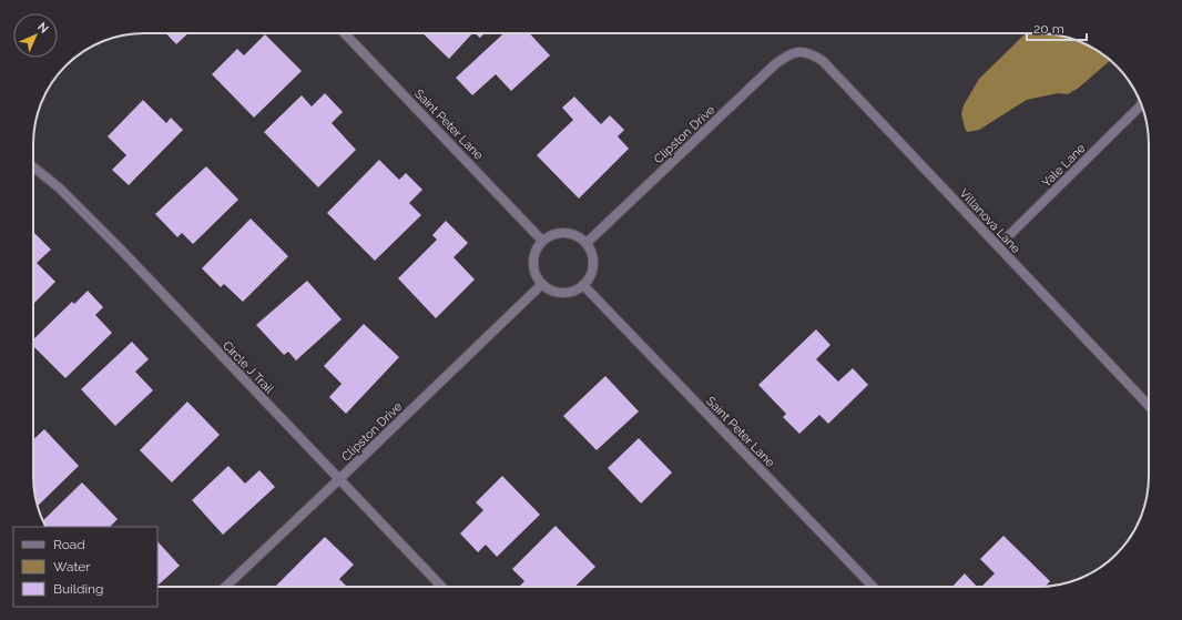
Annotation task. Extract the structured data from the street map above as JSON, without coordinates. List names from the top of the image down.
{
  "streets": {
    "street": [
      "Saint Peter Lane",
      "Clipston Drive",
      "Yale Lane",
      "Villanova Lane",
      "Circle J Trail"
    ]
  },
  "crossings": [
    ["Saint Peter Lane", "Clipston Drive"],
    ["Clipston Drive", "Villanova Lane"],
    ["Clipston Drive", "Circle J Trail"],
    ["Yale Lane", "Villanova Lane"]
  ],
  "legend": ["Road", "Water", "Building"],
  "scale_bar": "20 m",
  "north": "top right"
}
